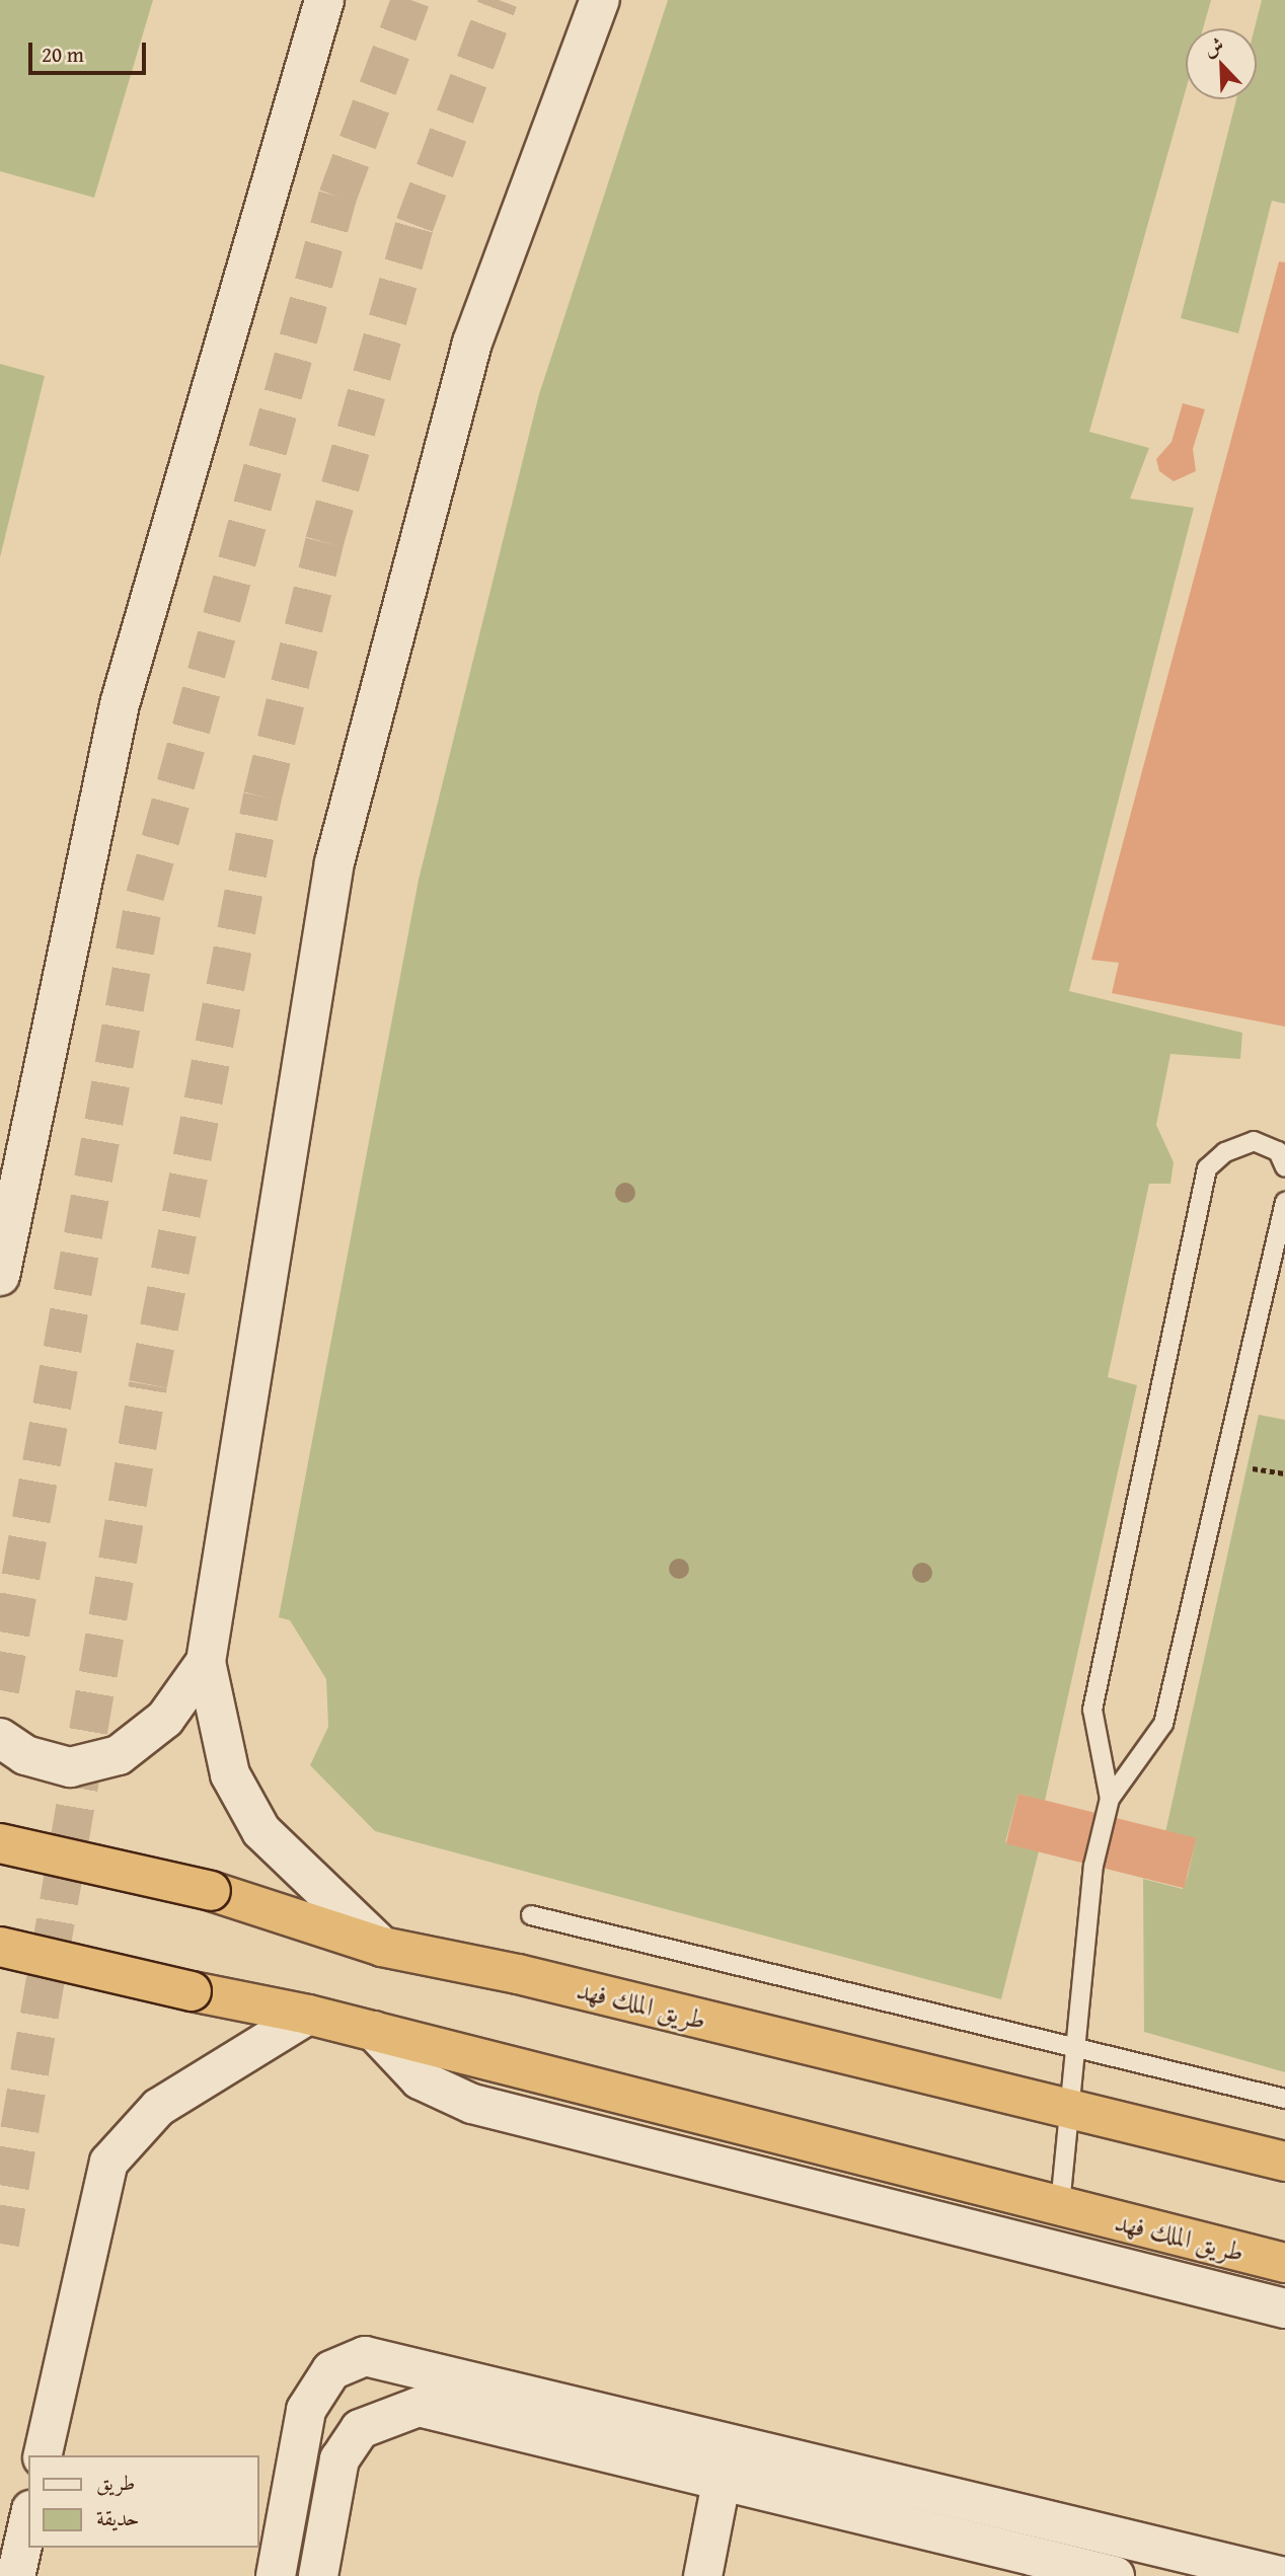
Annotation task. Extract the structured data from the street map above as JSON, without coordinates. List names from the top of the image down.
{
  "streets": {
    "highway": ["طريق الملك فهد"]
  },
  "legend": ["طريق", "حديقة"],
  "scale_bar": "20 m",
  "north": "top left"
}
